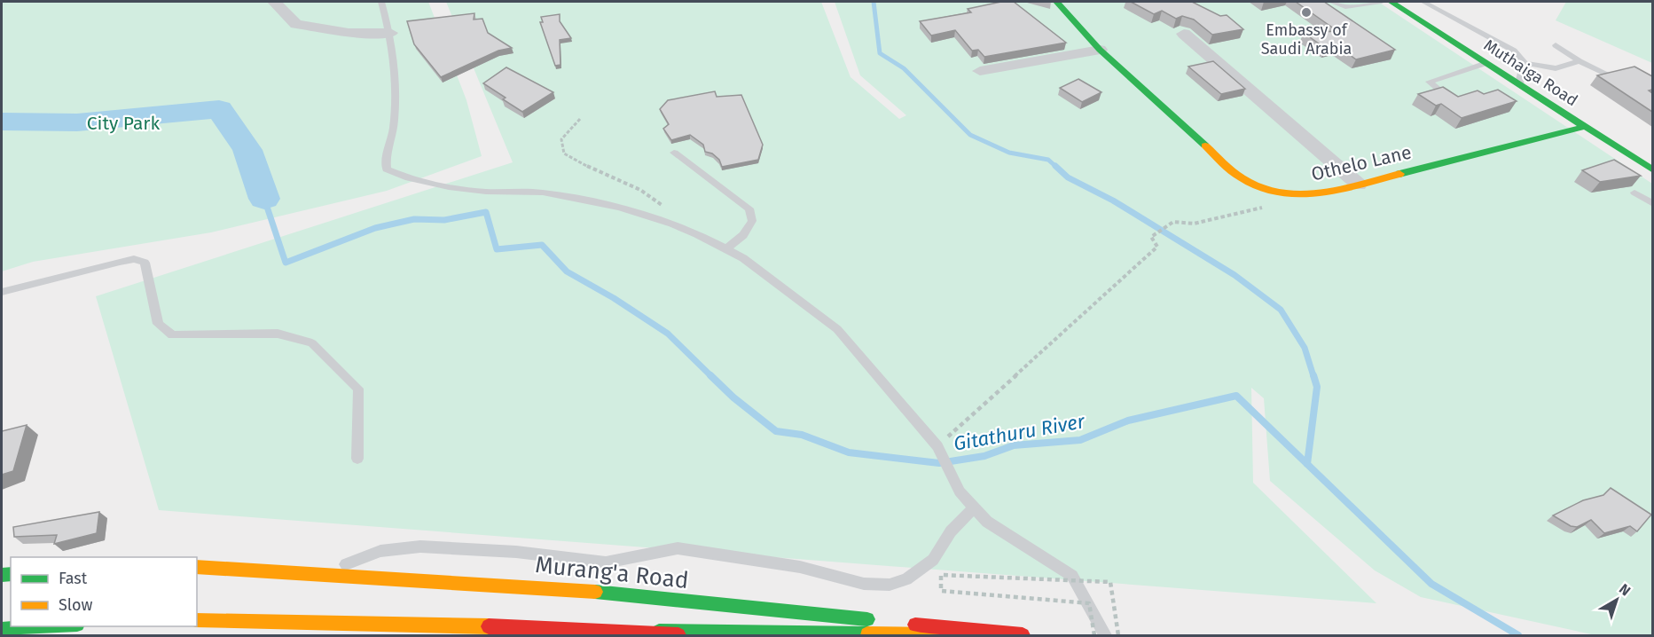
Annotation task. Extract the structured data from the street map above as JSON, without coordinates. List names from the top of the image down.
{
  "streets": {
    "main road": ["Muthaiga Road", "Othelo Lane", "Murang'a Road"]
  },
  "crossings": [
    ["Muthaiga Road", "Othelo Lane"]
  ],
  "water": ["Gitathuru River"],
  "parks": ["City Park"],
  "places": ["Embassy of Saudi Arabia"],
  "legend": ["Fast", "Slow"],
  "north": "top right"
}
